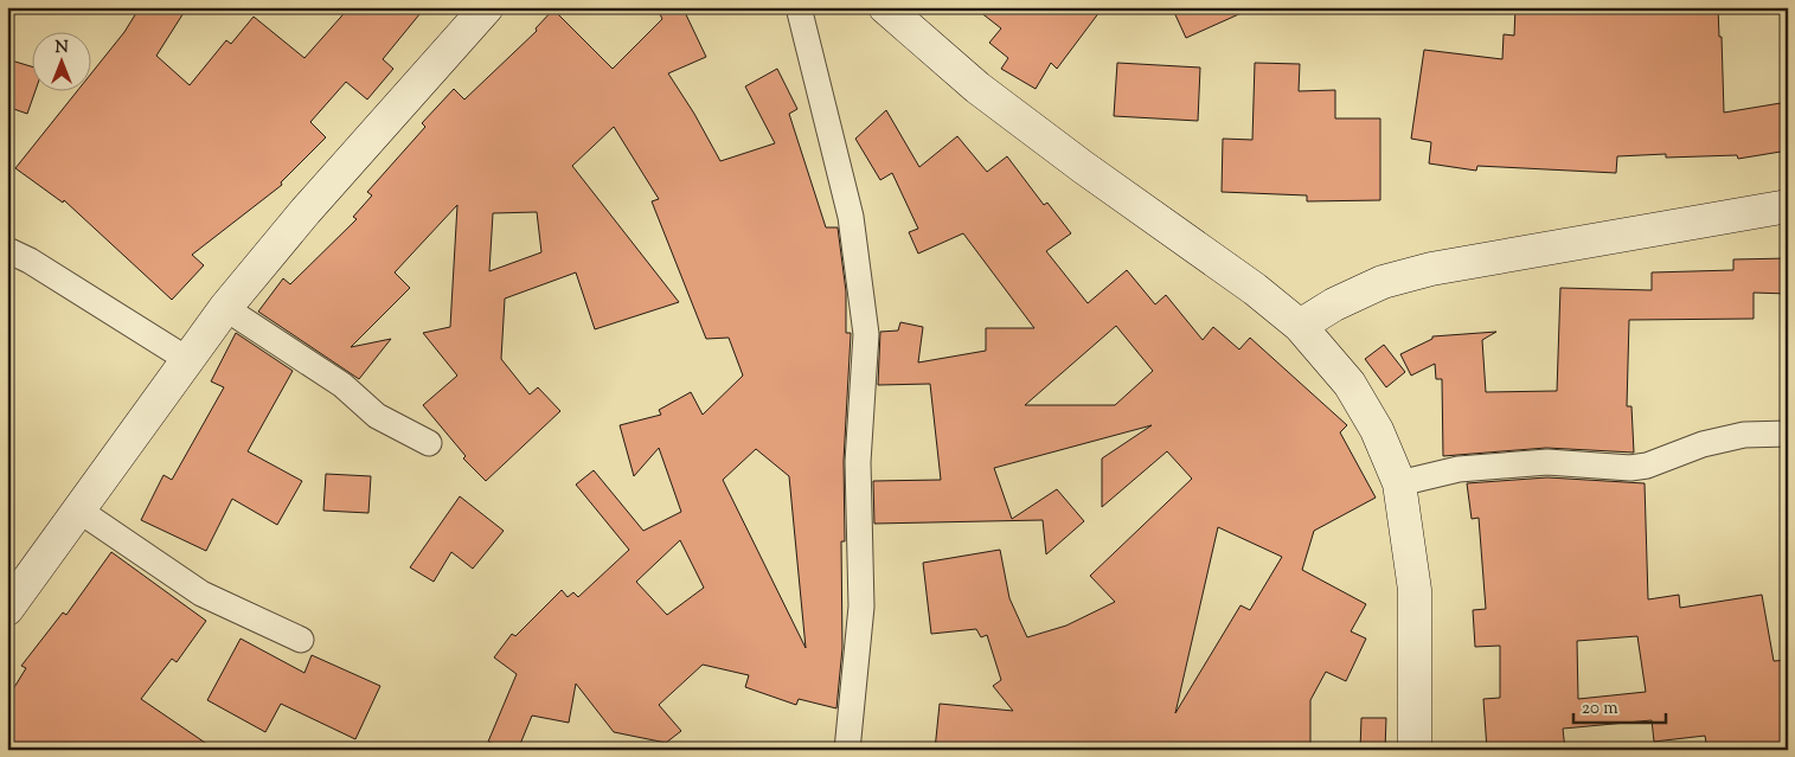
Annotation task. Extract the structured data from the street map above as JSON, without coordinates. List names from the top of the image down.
{
  "scale_bar": "20 m",
  "north": "top"
}
